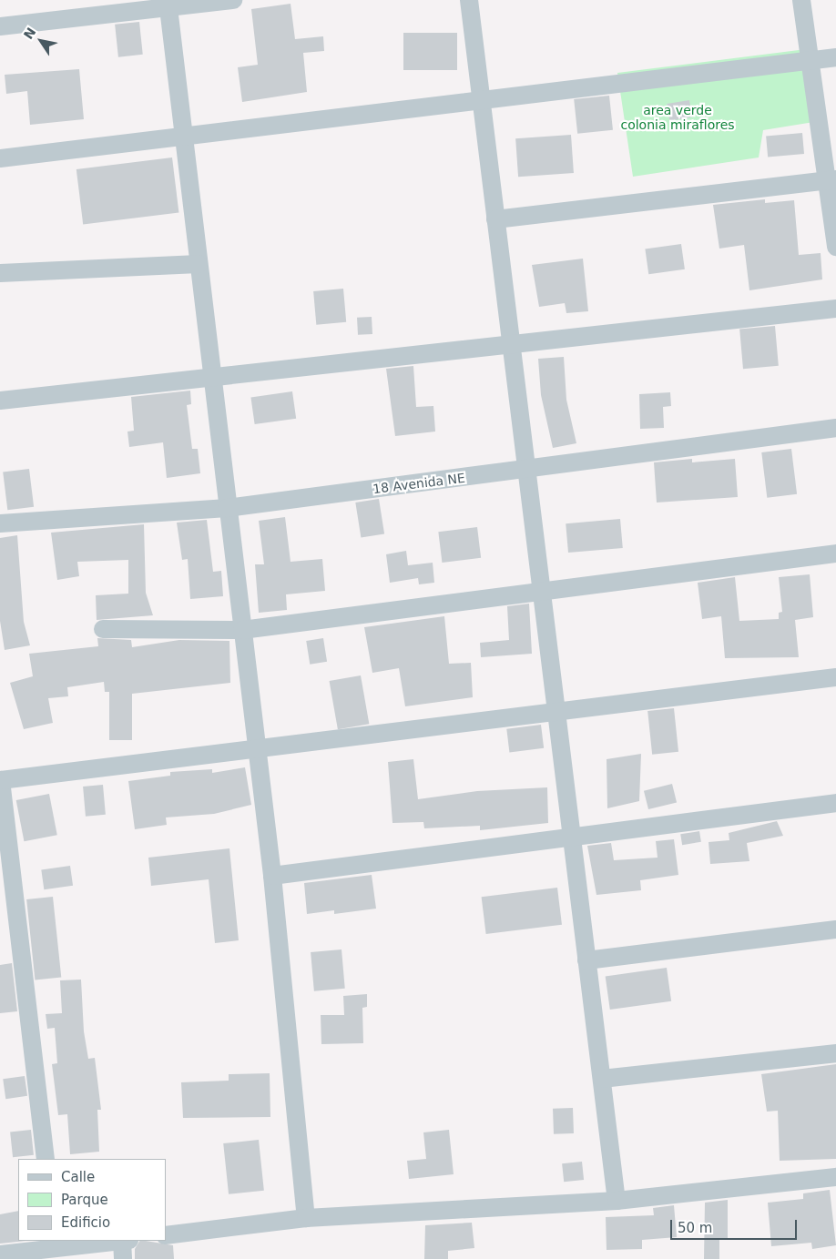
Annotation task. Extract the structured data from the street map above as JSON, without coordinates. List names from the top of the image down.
{
  "streets": {
    "street": ["18 Avenida NE"]
  },
  "parks": ["area verde colonia miraflores"],
  "legend": ["Calle", "Parque", "Edificio"],
  "scale_bar": "50 m",
  "north": "top left"
}
